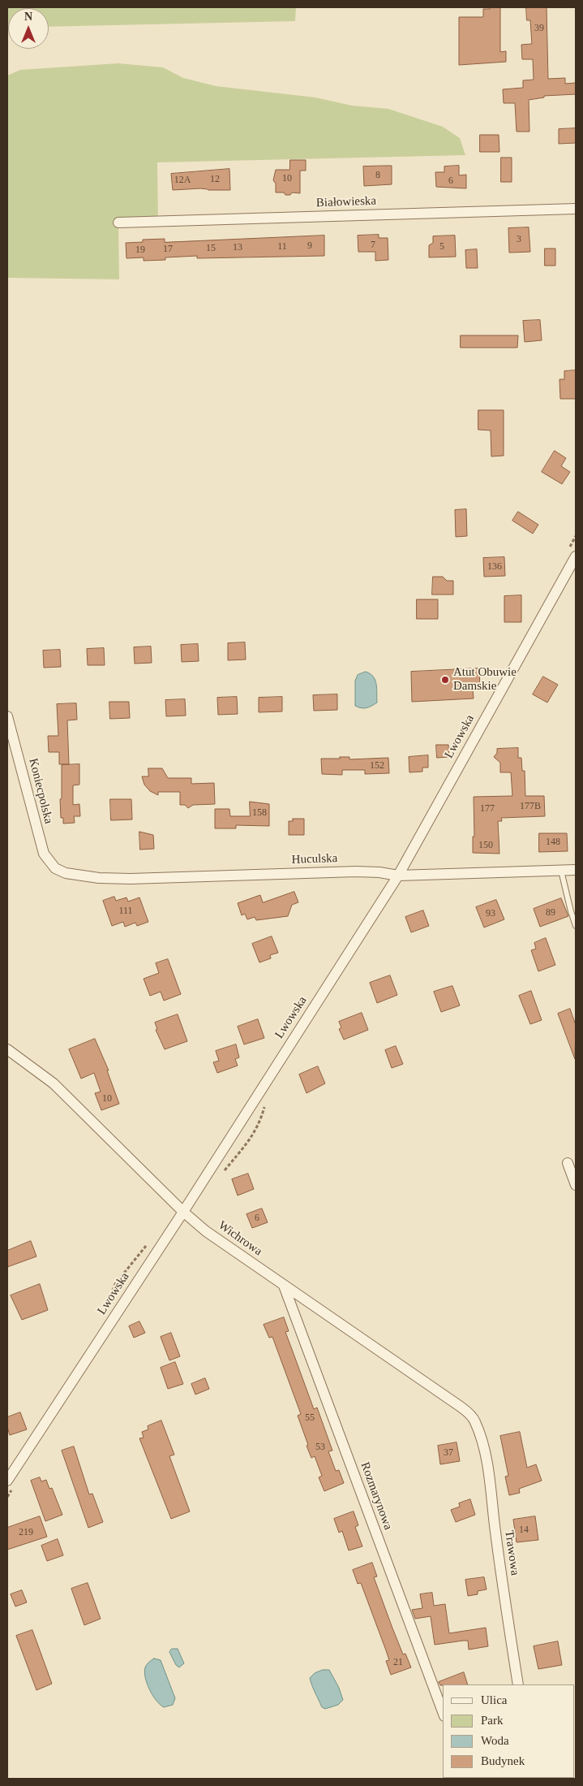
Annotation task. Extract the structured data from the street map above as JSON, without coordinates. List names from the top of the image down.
{
  "streets": {
    "street": [
      "Białowieska",
      "Lwowska",
      "Koniecpolska",
      "Huculska",
      "Wichrowa",
      "Rozmarynowa",
      "Trawowa"
    ]
  },
  "crossings": [
    ["Lwowska", "Huculska"],
    ["Lwowska", "Wichrowa"],
    ["Koniecpolska", "Huculska"],
    ["Wichrowa", "Rozmarynowa"],
    ["Wichrowa", "Trawowa"]
  ],
  "places": ["Atut Obuwie Damskie"],
  "house_numbers": [
    "39",
    "8",
    "10",
    "12",
    "12A",
    "6",
    "3",
    "7",
    "9",
    "11",
    "5",
    "13",
    "15",
    "17",
    "19",
    "136",
    "152",
    "177B",
    "177",
    "158",
    "148",
    "150",
    "111",
    "89",
    "93",
    "10",
    "6",
    "55",
    "53",
    "37",
    "14",
    "219",
    "21"
  ],
  "legend": [
    "Ulica",
    "Park",
    "Woda",
    "Budynek"
  ],
  "north": "top"
}
